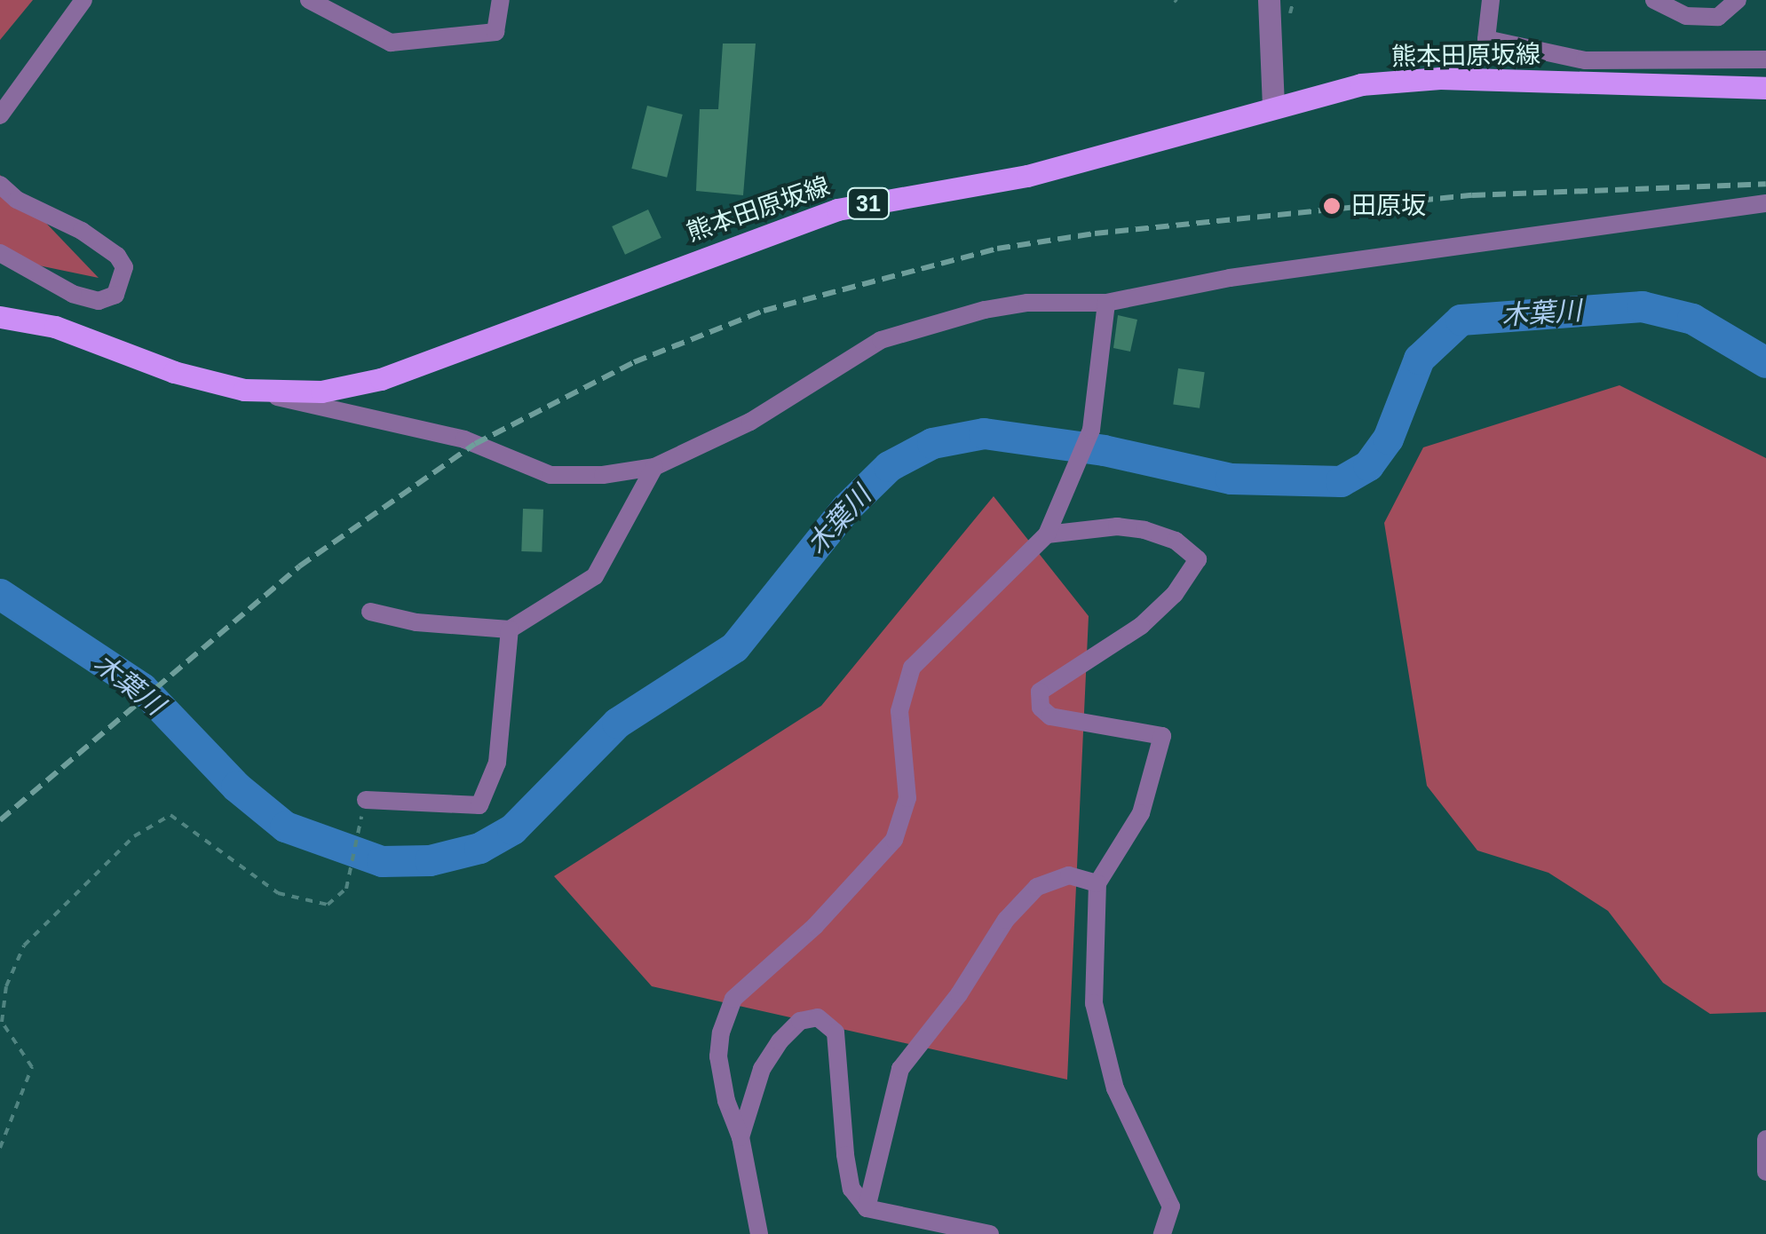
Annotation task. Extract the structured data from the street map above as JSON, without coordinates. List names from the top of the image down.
{
  "streets": {
    "main road": ["熊本田原坂線", "31"]
  },
  "water": ["木葉川"],
  "places": ["田原坂"]
}
